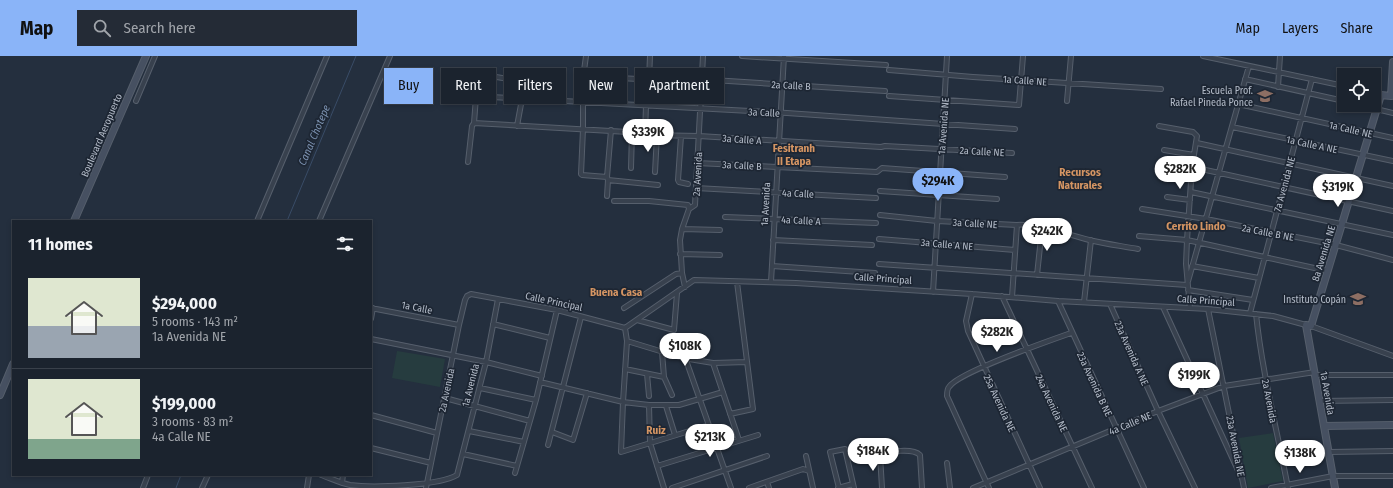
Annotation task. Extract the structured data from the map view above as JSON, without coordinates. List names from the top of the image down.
{
  "streets": {
    "street": [
      "1a Calle NE",
      "2a Calle B",
      "3a Calle",
      "1a Avenida NE",
      "Boulevard Aeropuerto",
      "3a Calle A",
      "1a Calle A NE",
      "2a Calle NE",
      "3a Calle B",
      "2a Avenida",
      "7a Avenida NE",
      "4a Calle",
      "1a Avenida",
      "4a Calle A",
      "3a Calle NE",
      "2a Calle B NE",
      "3a Calle A NE",
      "8a Avenida NE",
      "Calle Principal",
      "1a Calle",
      "23a Avenida A NE",
      "23a Avenida B NE",
      "25a Avenida NE",
      "24a Avenida NE",
      "4a Calle NE",
      "23a Avenida NE"
    ]
  },
  "crossings": [
    ["1a Calle NE", "1a Avenida NE"],
    ["1a Calle NE", "7a Avenida NE"],
    ["1a Calle NE", "8a Avenida NE"],
    ["2a Calle B", "1a Avenida"],
    ["3a Calle", "1a Avenida NE"],
    ["3a Calle", "2a Avenida"],
    ["3a Calle", "1a Avenida"],
    ["1a Avenida NE", "2a Calle NE"],
    ["1a Avenida NE", "3a Calle B"],
    ["1a Avenida NE", "3a Calle NE"],
    ["1a Avenida NE", "3a Calle A NE"],
    ["1a Avenida NE", "Calle Principal"],
    ["3a Calle A", "2a Calle NE"],
    ["3a Calle A", "2a Avenida"],
    ["3a Calle A", "1a Avenida"],
    ["1a Calle A NE", "7a Avenida NE"],
    ["1a Calle A NE", "8a Avenida NE"],
    ["3a Calle B", "2a Avenida"],
    ["3a Calle B", "1a Avenida"],
    ["2a Avenida", "4a Calle"],
    ["2a Avenida", "1a Avenida"],
    ["2a Avenida", "Calle Principal"],
    ["2a Avenida", "1a Calle"],
    ["2a Avenida", "4a Calle NE"],
    ["7a Avenida NE", "2a Calle B NE"],
    ["7a Avenida NE", "Calle Principal"],
    ["4a Calle", "1a Avenida"],
    ["1a Avenida", "4a Calle A"],
    ["1a Avenida", "8a Avenida NE"],
    ["1a Avenida", "Calle Principal"],
    ["1a Avenida", "4a Calle NE"],
    ["2a Calle B NE", "8a Avenida NE"],
    ["8a Avenida NE", "Calle Principal"],
    ["Calle Principal", "23a Avenida A NE"],
    ["Calle Principal", "23a Avenida B NE"],
    ["Calle Principal", "25a Avenida NE"],
    ["Calle Principal", "24a Avenida NE"],
    ["Calle Principal", "23a Avenida NE"],
    ["23a Avenida A NE", "4a Calle NE"],
    ["23a Avenida B NE", "4a Calle NE"],
    ["25a Avenida NE", "4a Calle NE"],
    ["24a Avenida NE", "4a Calle NE"],
    ["4a Calle NE", "23a Avenida NE"]
  ],
  "districts": [
    "Fesitranh II Etapa",
    "Recursos Naturales",
    "Cerrito Lindo",
    "Buena Casa",
    "Ruiz"
  ],
  "water": ["Canal Chotepe"],
  "places": {
    "school or university": ["Escuela Prof. Rafael Pineda Ponce", "Instituto Copán"]
  },
  "page": {
    "header": "Map",
    "search": "Search here",
    "nav": ["Map", "Layers", "Share"],
    "chip": [
      "Buy",
      "Rent",
      "Filters",
      "New",
      "Apartment"
    ],
    "price": [
      "$339K",
      "$282K",
      "$294K",
      "$319K",
      "$242K",
      "$282K",
      "$108K",
      "$199K",
      "$213K",
      "$184K",
      "$138K"
    ],
    "heading": "11 homes",
    "list": [
      {
        "name": "$294,000",
        "note": "5 rooms · 143 m² · 1a Avenida NE"
      },
      {
        "name": "$199,000",
        "note": "3 rooms · 83 m² · 4a Calle NE"
      }
    ]
  }
}
